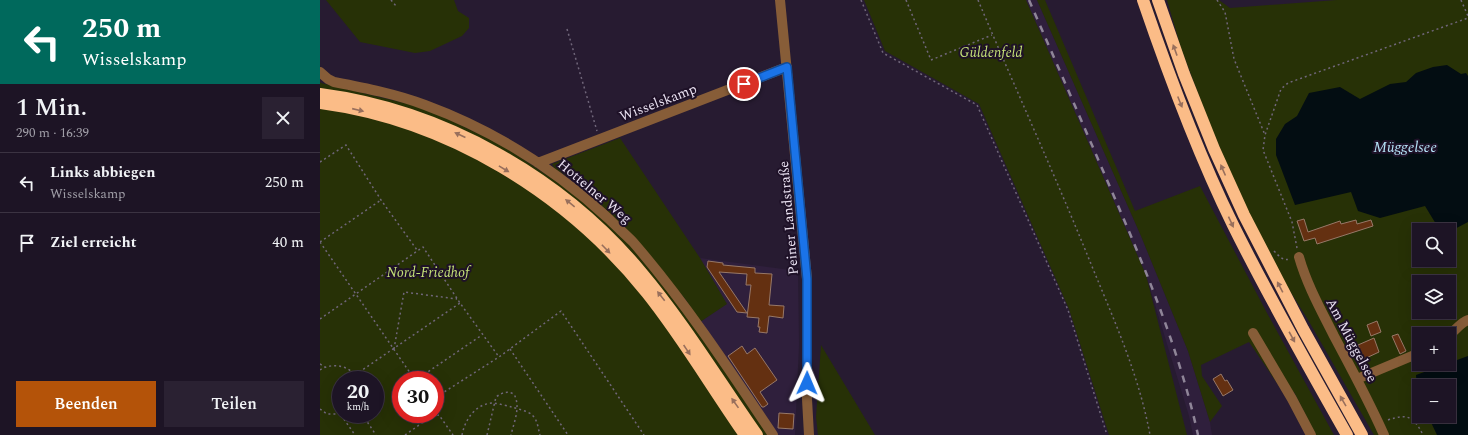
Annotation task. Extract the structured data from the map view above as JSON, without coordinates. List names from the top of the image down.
{
  "streets": {
    "street": [
      "Wisselskamp",
      "Hottelner Weg",
      "Peiner Landstraße",
      "Am Müggelsee"
    ]
  },
  "crossings": [
    ["Wisselskamp", "Hottelner Weg"],
    ["Wisselskamp", "Peiner Landstraße"]
  ],
  "water": ["Müggelsee"],
  "parks": ["Güldenfeld", "Nord-Friedhof"],
  "page": {
    "turn": ["250 m", "Wisselskamp"],
    "heading": ["1 Min.", "290 m · 16:39"],
    "list": [
      {
        "name": "Links abbiegen",
        "note": "Wisselskamp",
        "value": "250 m"
      },
      {
        "name": "Ziel erreicht",
        "value": "40 m"
      }
    ],
    "map_buttons": ["+", "−"],
    "speed": "20 km/h",
    "limit": "30",
    "buttons": ["Beenden", "Teilen"]
  }
}
